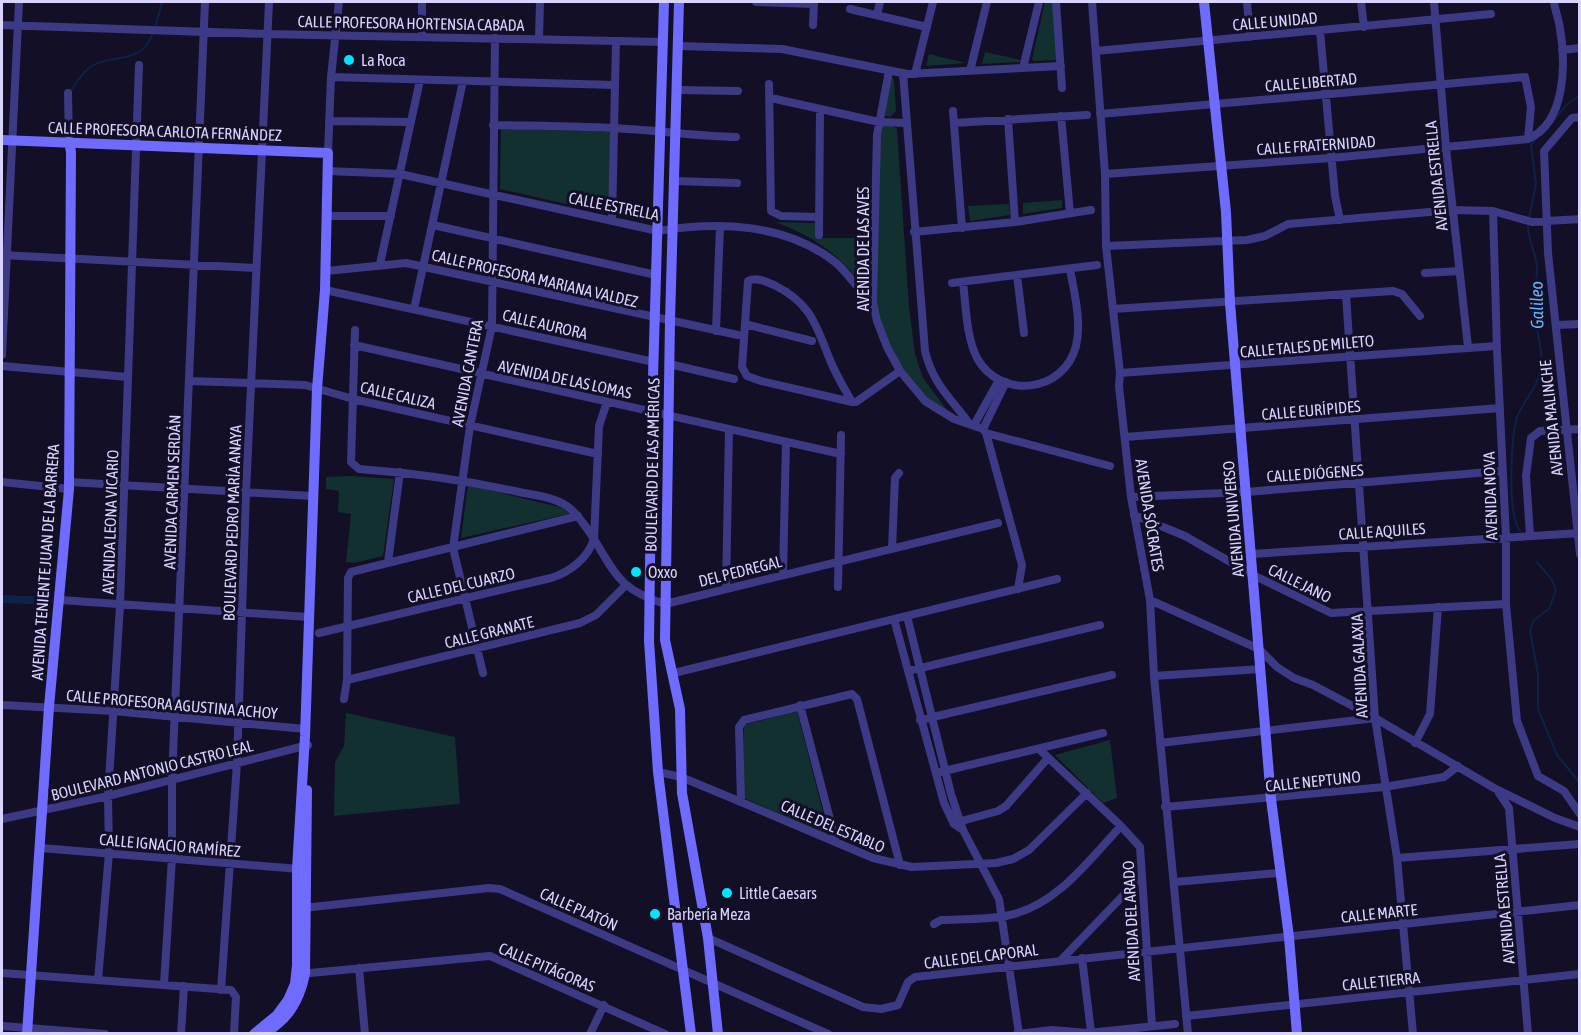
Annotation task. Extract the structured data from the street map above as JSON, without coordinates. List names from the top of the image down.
{
  "streets": {
    "street": [
      "CALLE UNIDAD",
      "CALLE PROFESORA HORTENSIA CABADA",
      "CALLE LIBERTAD",
      "CALLE PROFESORA CARLOTA FERNÁNDEZ",
      "CALLE FRATERNIDAD",
      "AVENIDA ESTRELLA",
      "CALLE ESTRELLA",
      "AVENIDA DE LAS AVES",
      "CALLE PROFESORA MARIANA VALDEZ",
      "CALLE AURORA",
      "CALLE TALES DE MILETO",
      "AVENIDA CANTERA",
      "AVENIDA DE LAS LOMAS",
      "CALLE CALIZA",
      "CALLE EURÍPIDES",
      "AVENIDA MALINCHE",
      "BOULEVARD DE LAS AMÉRICAS",
      "CALLE DIÓGENES",
      "AVENIDA CARMEN SERDÁN",
      "AVENIDA NOVA",
      "AVENIDA SÓCRATES",
      "AVENIDA UNIVERSO",
      "AVENIDA LEONA VICARIO",
      "BOULEVARD PEDRO MARÍA ANAYA",
      "CALLE AQUILES",
      "AVENIDA TENIENTE JUAN DE LA BARRERA",
      "DEL PEDREGAL",
      "CALLE JANO",
      "CALLE DEL CUARZO",
      "CALLE GRANATE",
      "AVENIDA GALAXIA",
      "CALLE PROFESORA AGUSTINA ACHOY",
      "BOULEVARD ANTONIO CASTRO LEAL",
      "CALLE NEPTUNO",
      "CALLE DEL ESTABLO",
      "CALLE IGNACIO RAMÍREZ",
      "CALLE PLATÓN",
      "CALLE MARTE",
      "AVENIDA DEL ARADO",
      "CALLE DEL CAPORAL",
      "CALLE PITÁGORAS",
      "CALLE TIERRA"
    ]
  },
  "crossings": [
    ["CALLE UNIDAD", "AVENIDA ESTRELLA"],
    ["CALLE UNIDAD", "AVENIDA SÓCRATES"],
    ["CALLE UNIDAD", "AVENIDA UNIVERSO"],
    ["CALLE PROFESORA HORTENSIA CABADA", "AVENIDA CANTERA"],
    ["CALLE PROFESORA HORTENSIA CABADA", "BOULEVARD DE LAS AMÉRICAS"],
    ["CALLE PROFESORA HORTENSIA CABADA", "AVENIDA CARMEN SERDÁN"],
    ["CALLE PROFESORA HORTENSIA CABADA", "BOULEVARD PEDRO MARÍA ANAYA"],
    ["CALLE LIBERTAD", "CALLE FRATERNIDAD"],
    ["CALLE LIBERTAD", "AVENIDA ESTRELLA"],
    ["CALLE LIBERTAD", "AVENIDA SÓCRATES"],
    ["CALLE LIBERTAD", "AVENIDA UNIVERSO"],
    ["CALLE PROFESORA CARLOTA FERNÁNDEZ", "AVENIDA CARMEN SERDÁN"],
    ["CALLE PROFESORA CARLOTA FERNÁNDEZ", "AVENIDA LEONA VICARIO"],
    ["CALLE PROFESORA CARLOTA FERNÁNDEZ", "BOULEVARD PEDRO MARÍA ANAYA"],
    ["CALLE PROFESORA CARLOTA FERNÁNDEZ", "AVENIDA TENIENTE JUAN DE LA BARRERA"],
    ["CALLE FRATERNIDAD", "AVENIDA ESTRELLA"],
    ["CALLE FRATERNIDAD", "AVENIDA SÓCRATES"],
    ["CALLE FRATERNIDAD", "AVENIDA UNIVERSO"],
    ["AVENIDA ESTRELLA", "CALLE TALES DE MILETO"],
    ["AVENIDA ESTRELLA", "CALLE MARTE"],
    ["AVENIDA ESTRELLA", "CALLE TIERRA"],
    ["CALLE ESTRELLA", "AVENIDA DE LAS AVES"],
    ["CALLE ESTRELLA", "AVENIDA CANTERA"],
    ["CALLE ESTRELLA", "BOULEVARD DE LAS AMÉRICAS"],
    ["CALLE PROFESORA MARIANA VALDEZ", "AVENIDA CANTERA"],
    ["CALLE PROFESORA MARIANA VALDEZ", "BOULEVARD DE LAS AMÉRICAS"],
    ["CALLE AURORA", "AVENIDA CANTERA"],
    ["CALLE AURORA", "BOULEVARD DE LAS AMÉRICAS"],
    ["CALLE TALES DE MILETO", "AVENIDA NOVA"],
    ["CALLE TALES DE MILETO", "AVENIDA SÓCRATES"],
    ["CALLE TALES DE MILETO", "AVENIDA UNIVERSO"],
    ["CALLE TALES DE MILETO", "AVENIDA GALAXIA"],
    ["AVENIDA CANTERA", "AVENIDA DE LAS LOMAS"],
    ["AVENIDA CANTERA", "CALLE CALIZA"],
    ["AVENIDA CANTERA", "CALLE DEL CUARZO"],
    ["AVENIDA CANTERA", "CALLE GRANATE"],
    ["AVENIDA DE LAS LOMAS", "BOULEVARD DE LAS AMÉRICAS"],
    ["CALLE CALIZA", "AVENIDA CARMEN SERDÁN"],
    ["CALLE CALIZA", "BOULEVARD PEDRO MARÍA ANAYA"],
    ["CALLE EURÍPIDES", "AVENIDA NOVA"],
    ["CALLE EURÍPIDES", "AVENIDA SÓCRATES"],
    ["CALLE EURÍPIDES", "AVENIDA UNIVERSO"],
    ["CALLE EURÍPIDES", "AVENIDA GALAXIA"],
    ["AVENIDA MALINCHE", "CALLE AQUILES"],
    ["BOULEVARD DE LAS AMÉRICAS", "DEL PEDREGAL"],
    ["BOULEVARD DE LAS AMÉRICAS", "CALLE DEL ESTABLO"],
    ["BOULEVARD DE LAS AMÉRICAS", "CALLE PLATÓN"],
    ["BOULEVARD DE LAS AMÉRICAS", "CALLE DEL CAPORAL"],
    ["CALLE DIÓGENES", "AVENIDA NOVA"],
    ["CALLE DIÓGENES", "AVENIDA SÓCRATES"],
    ["CALLE DIÓGENES", "AVENIDA UNIVERSO"],
    ["CALLE DIÓGENES", "AVENIDA GALAXIA"],
    ["AVENIDA CARMEN SERDÁN", "CALLE PROFESORA AGUSTINA ACHOY"],
    ["AVENIDA CARMEN SERDÁN", "BOULEVARD ANTONIO CASTRO LEAL"],
    ["AVENIDA CARMEN SERDÁN", "CALLE IGNACIO RAMÍREZ"],
    ["AVENIDA NOVA", "CALLE AQUILES"],
    ["AVENIDA NOVA", "CALLE JANO"],
    ["AVENIDA SÓCRATES", "CALLE JANO"],
    ["AVENIDA SÓCRATES", "CALLE NEPTUNO"],
    ["AVENIDA SÓCRATES", "CALLE MARTE"],
    ["AVENIDA SÓCRATES", "CALLE DEL CAPORAL"],
    ["AVENIDA SÓCRATES", "CALLE TIERRA"],
    ["AVENIDA UNIVERSO", "CALLE AQUILES"],
    ["AVENIDA UNIVERSO", "CALLE JANO"],
    ["AVENIDA UNIVERSO", "CALLE NEPTUNO"],
    ["AVENIDA UNIVERSO", "CALLE MARTE"],
    ["AVENIDA UNIVERSO", "CALLE TIERRA"],
    ["AVENIDA LEONA VICARIO", "CALLE PROFESORA AGUSTINA ACHOY"],
    ["AVENIDA LEONA VICARIO", "BOULEVARD ANTONIO CASTRO LEAL"],
    ["AVENIDA LEONA VICARIO", "CALLE IGNACIO RAMÍREZ"],
    ["BOULEVARD PEDRO MARÍA ANAYA", "CALLE PROFESORA AGUSTINA ACHOY"],
    ["BOULEVARD PEDRO MARÍA ANAYA", "BOULEVARD ANTONIO CASTRO LEAL"],
    ["BOULEVARD PEDRO MARÍA ANAYA", "CALLE IGNACIO RAMÍREZ"],
    ["CALLE AQUILES", "AVENIDA GALAXIA"],
    ["AVENIDA TENIENTE JUAN DE LA BARRERA", "CALLE PROFESORA AGUSTINA ACHOY"],
    ["AVENIDA TENIENTE JUAN DE LA BARRERA", "BOULEVARD ANTONIO CASTRO LEAL"],
    ["AVENIDA TENIENTE JUAN DE LA BARRERA", "CALLE IGNACIO RAMÍREZ"],
    ["CALLE JANO", "AVENIDA GALAXIA"],
    ["AVENIDA GALAXIA", "CALLE NEPTUNO"],
    ["AVENIDA GALAXIA", "CALLE MARTE"],
    ["AVENIDA GALAXIA", "CALLE TIERRA"],
    ["CALLE PROFESORA AGUSTINA ACHOY", "BOULEVARD ANTONIO CASTRO LEAL"],
    ["CALLE DEL ESTABLO", "AVENIDA DEL ARADO"],
    ["CALLE MARTE", "CALLE DEL CAPORAL"],
    ["AVENIDA DEL ARADO", "CALLE DEL CAPORAL"]
  ],
  "water": ["Galileo"],
  "places": [
    "La Roca",
    "Oxxo",
    "Little Caesars",
    "Barbería Meza"
  ]
}
